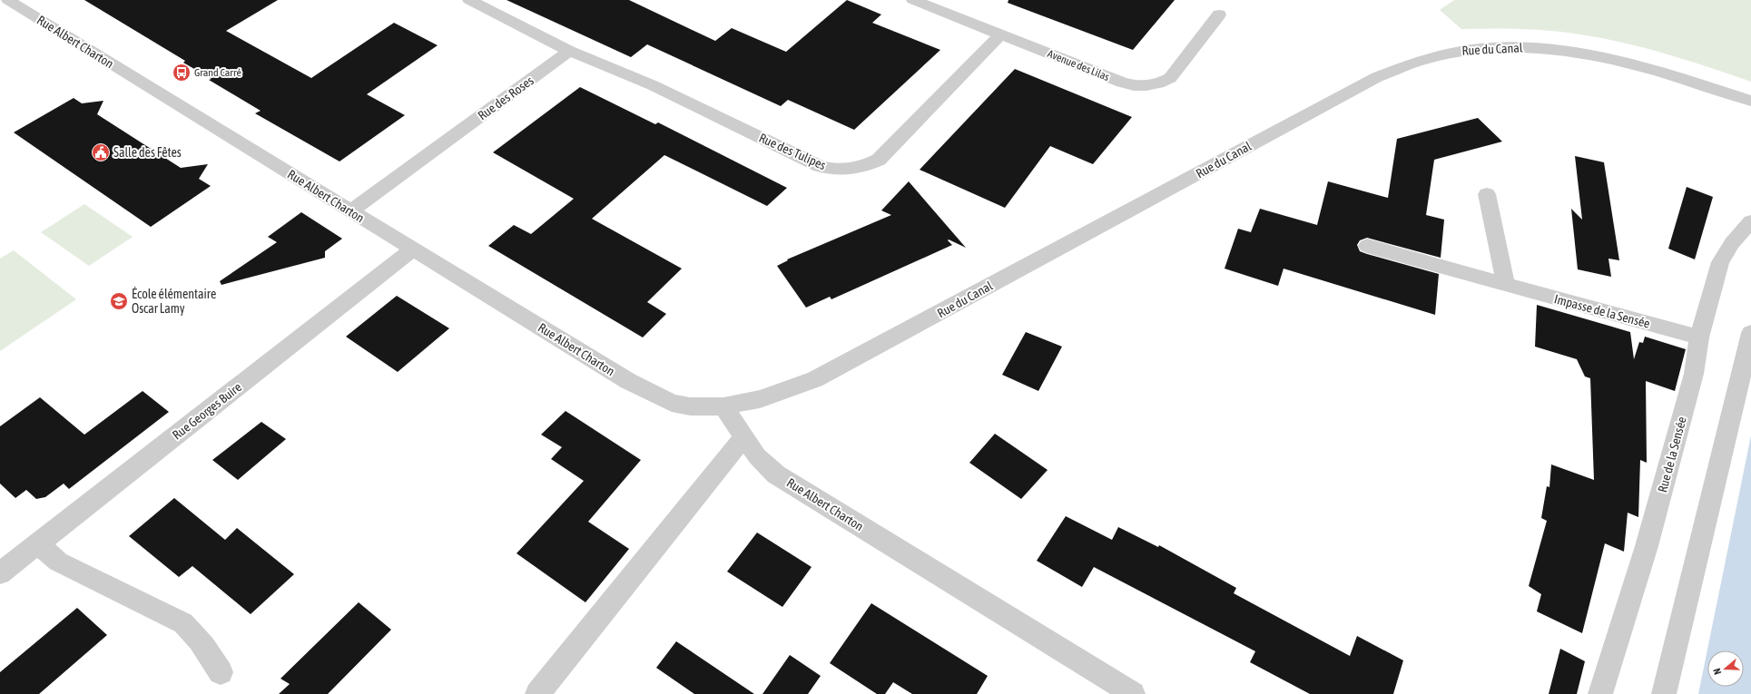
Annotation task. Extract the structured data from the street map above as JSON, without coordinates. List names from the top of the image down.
{
  "streets": {
    "street": [
      "Rue Albert Charton",
      "Rue du Canal",
      "Avenue des Lilas",
      "Rue des Roses",
      "Rue des Tulipes",
      "Impasse de la Sensée",
      "Rue Georges Buire",
      "Rue de la Sensée"
    ]
  },
  "crossings": [
    ["Rue Albert Charton", "Rue du Canal"],
    ["Rue Albert Charton", "Rue des Roses"],
    ["Rue Albert Charton", "Rue Georges Buire"],
    ["Avenue des Lilas", "Rue des Tulipes"],
    ["Rue des Roses", "Rue des Tulipes"],
    ["Impasse de la Sensée", "Rue de la Sensée"]
  ],
  "places": {
    "bus stop": ["Grand Carré"],
    "public building": ["Salle des Fêtes"],
    "school or university": ["École élémentaire Oscar Lamy"]
  },
  "north": "left"
}
